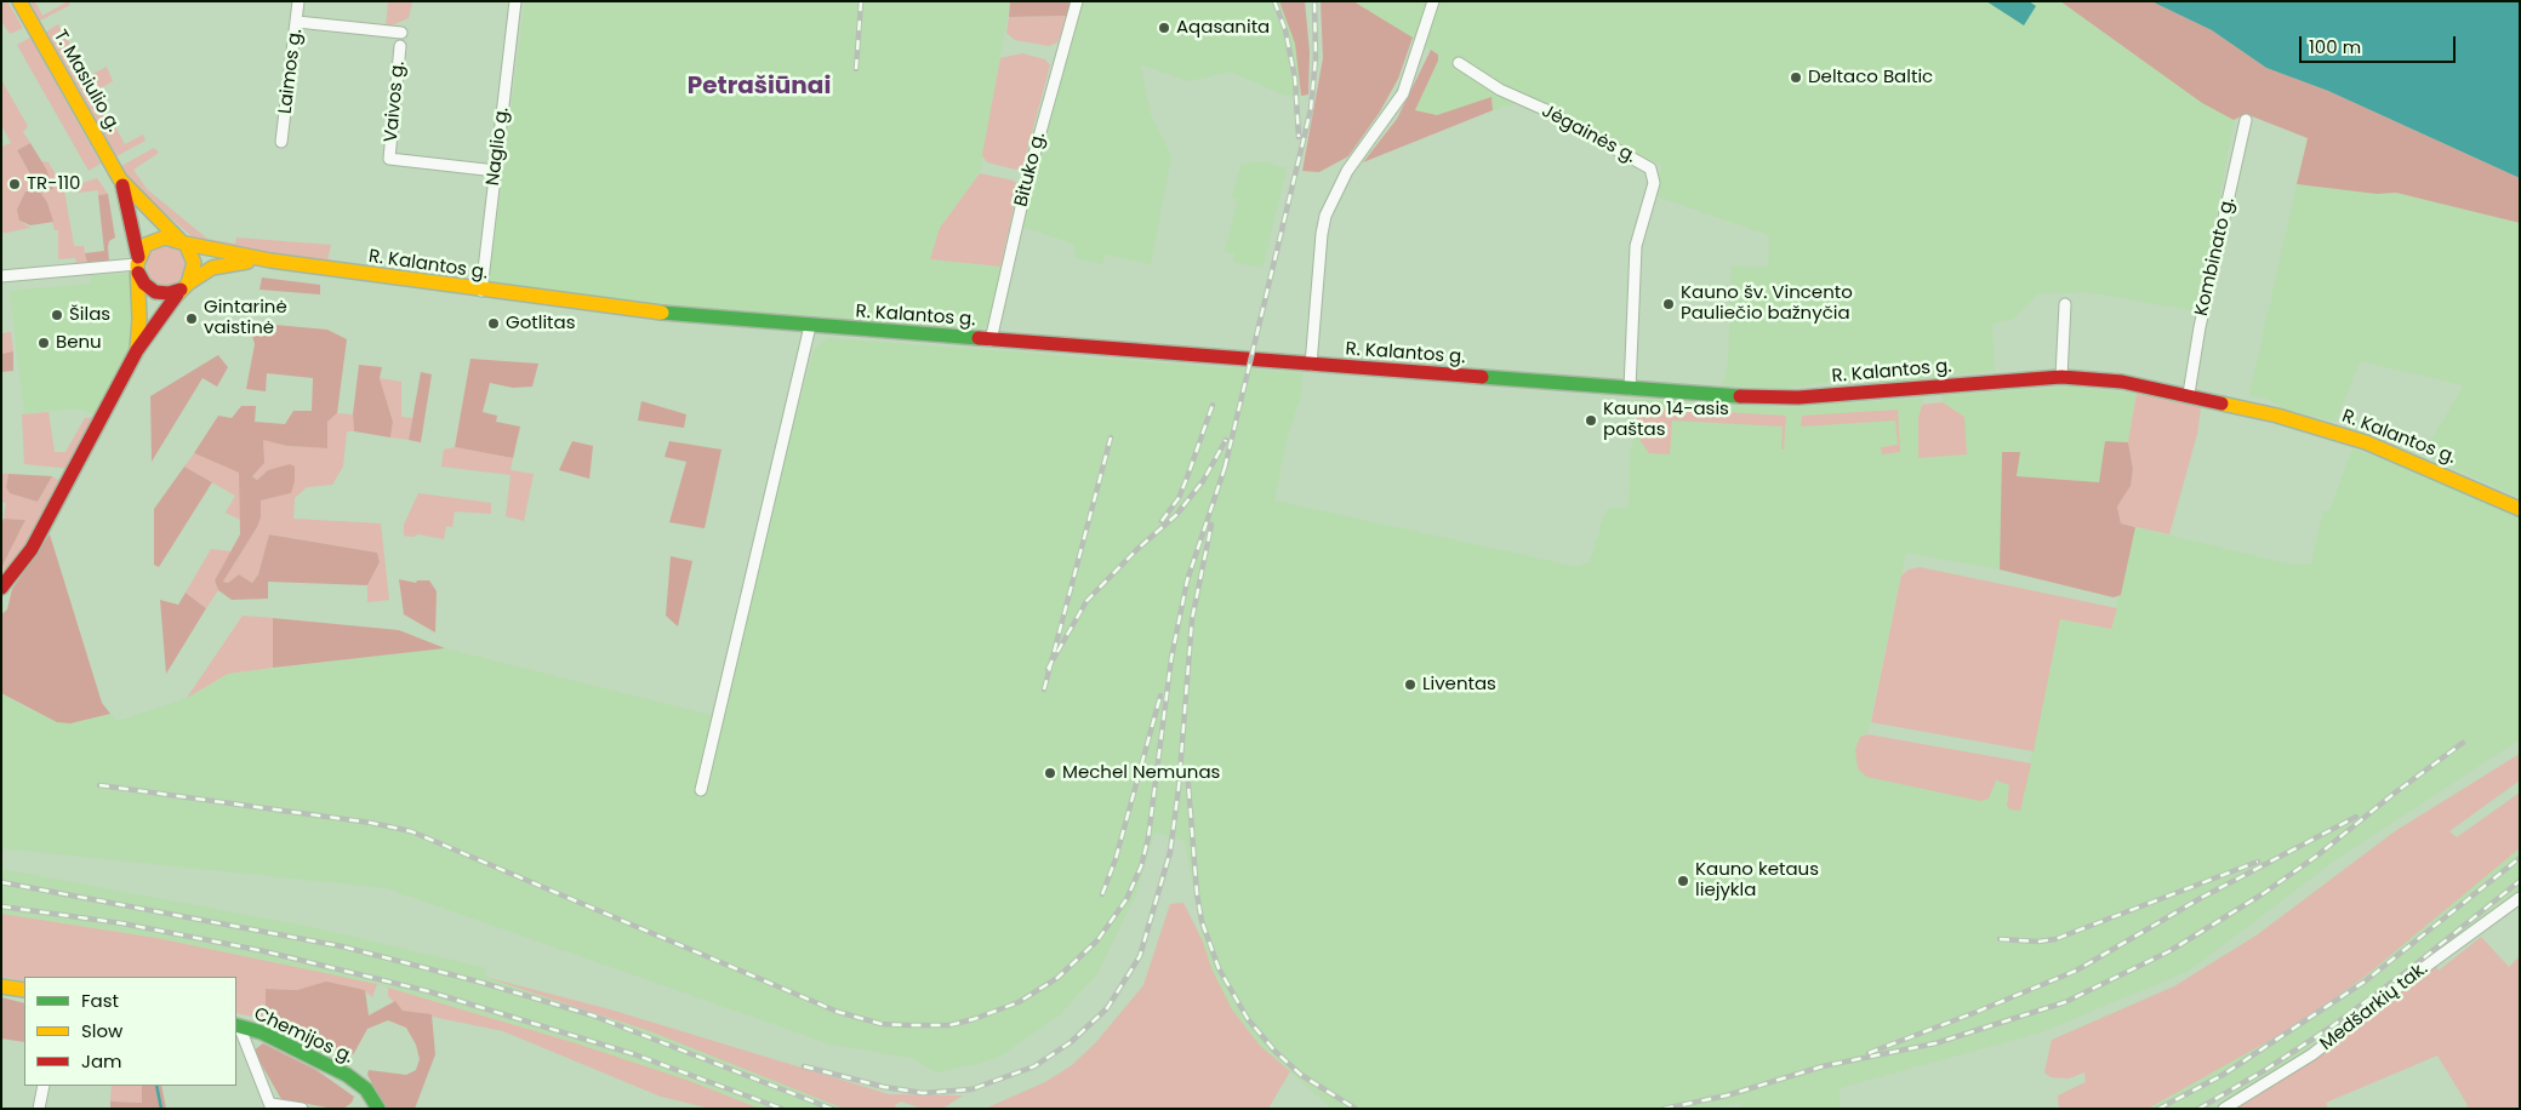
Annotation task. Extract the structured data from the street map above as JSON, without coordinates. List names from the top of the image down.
{
  "streets": {
    "main road": ["T. Masiulio g.", "R. Kalantos g.", "Chemijos g."],
    "street": [
      "Laimos g.",
      "Vaivos g.",
      "Jėgainės g.",
      "Naglio g.",
      "Bituko g.",
      "Kombinato g.",
      "Medšarkių tak."
    ]
  },
  "crossings": [
    ["T. Masiulio g.", "R. Kalantos g."],
    ["Vaivos g.", "Naglio g."],
    ["Jėgainės g.", "R. Kalantos g."],
    ["Naglio g.", "R. Kalantos g."],
    ["Bituko g.", "R. Kalantos g."],
    ["Kombinato g.", "R. Kalantos g."]
  ],
  "districts": ["Petrašiūnai"],
  "places": [
    "Aqasanita",
    "Deltaco Baltic",
    "TR-110",
    "Kauno šv. Vincento Pauliečio bažnyčia",
    "Šilas",
    "Gintarinė vaistinė",
    "Gotlitas",
    "Benu",
    "Kauno 14-asis paštas",
    "Liventas",
    "Mechel Nemunas",
    "Kauno ketaus liejykla"
  ],
  "legend": ["Fast", "Slow", "Jam"],
  "scale_bar": "100 m"
}
